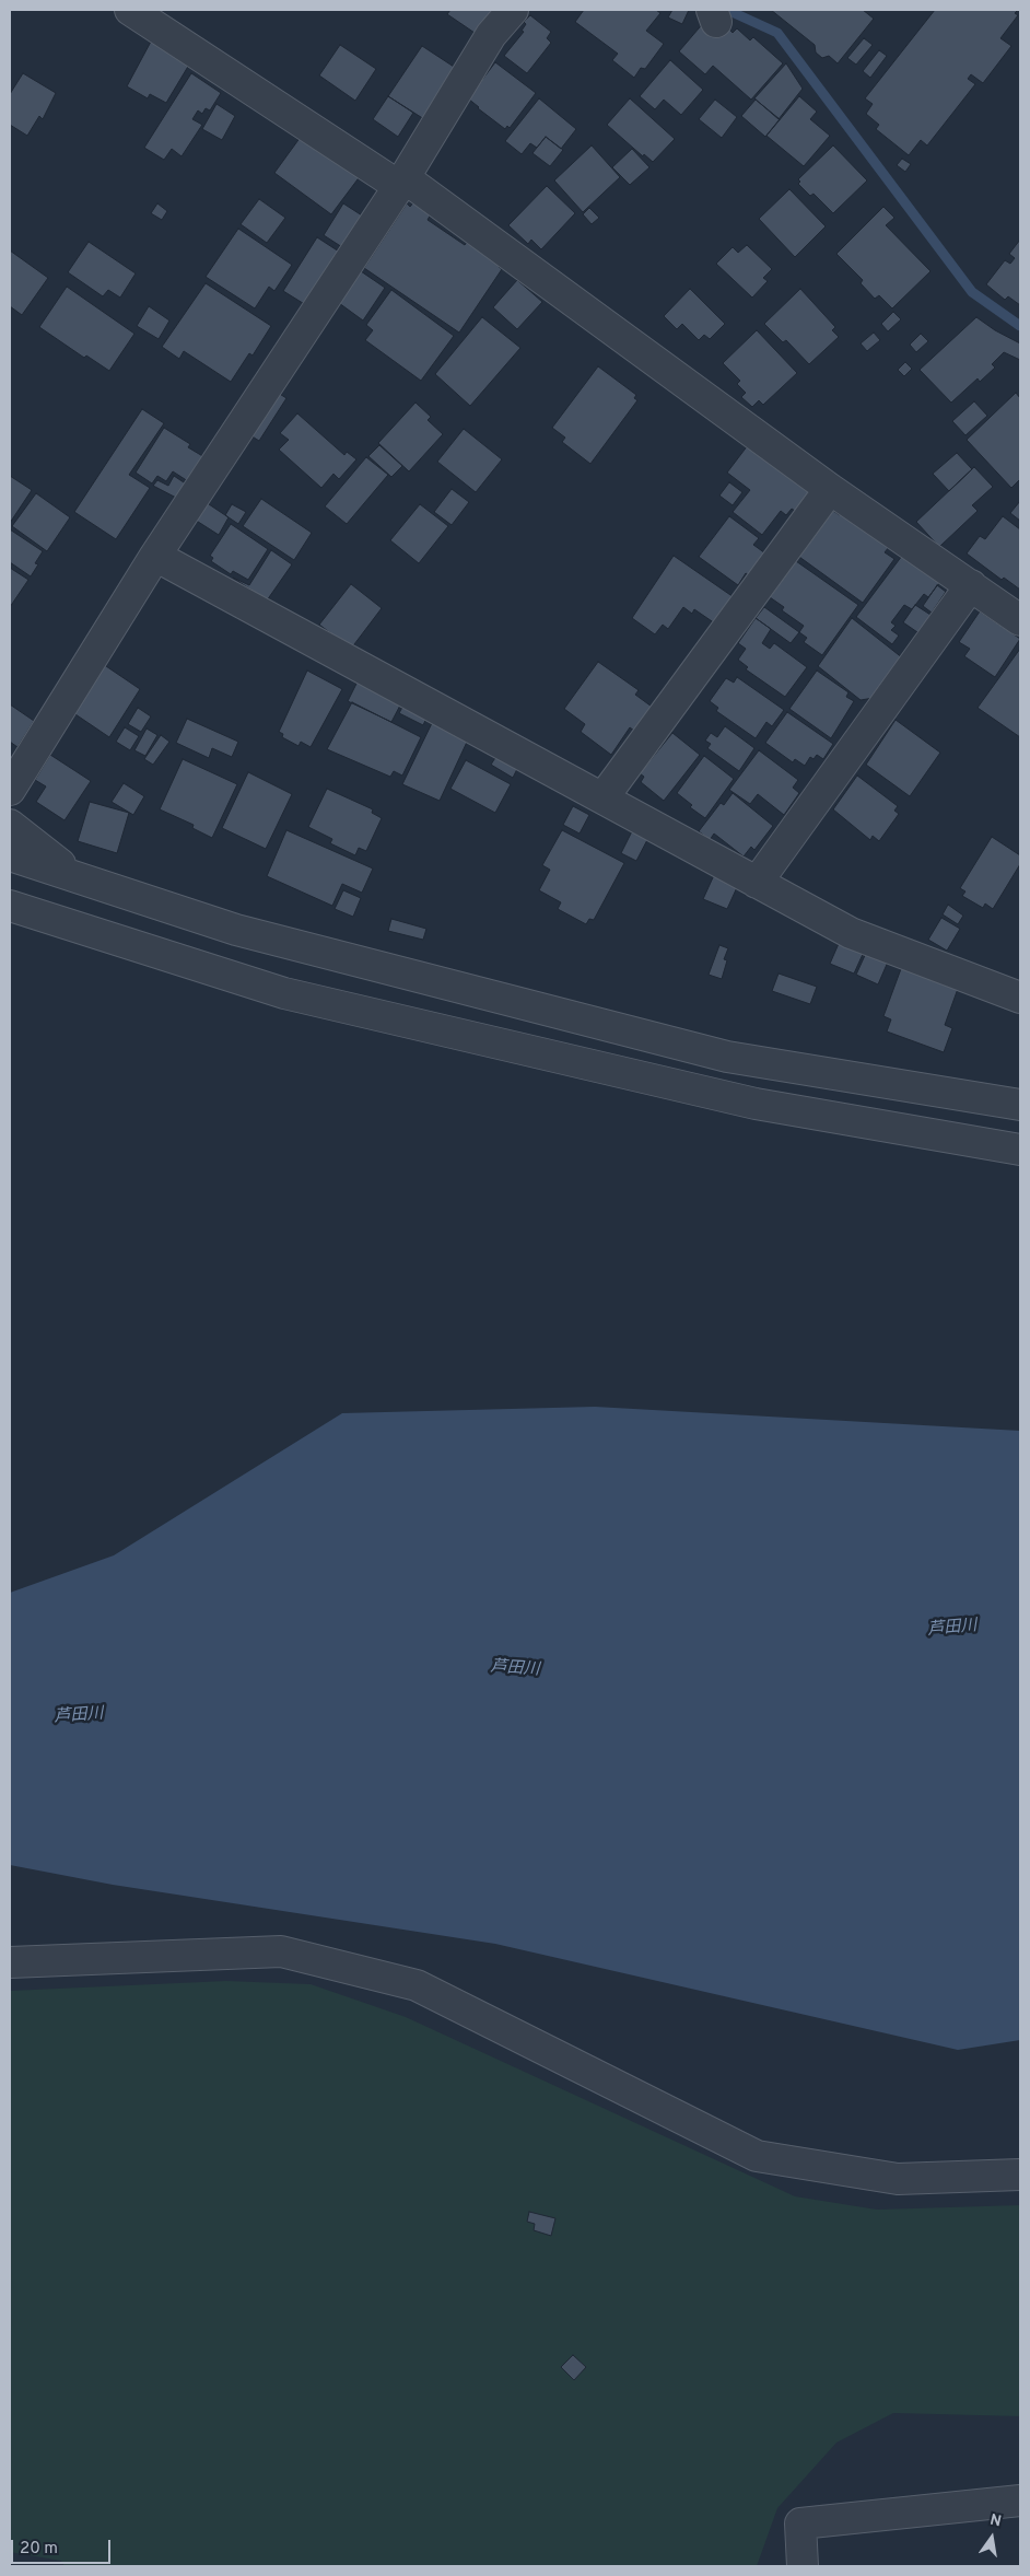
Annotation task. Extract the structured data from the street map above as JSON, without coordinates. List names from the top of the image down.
{
  "water": ["芦田川"],
  "scale_bar": "20 m",
  "north": "top"
}
